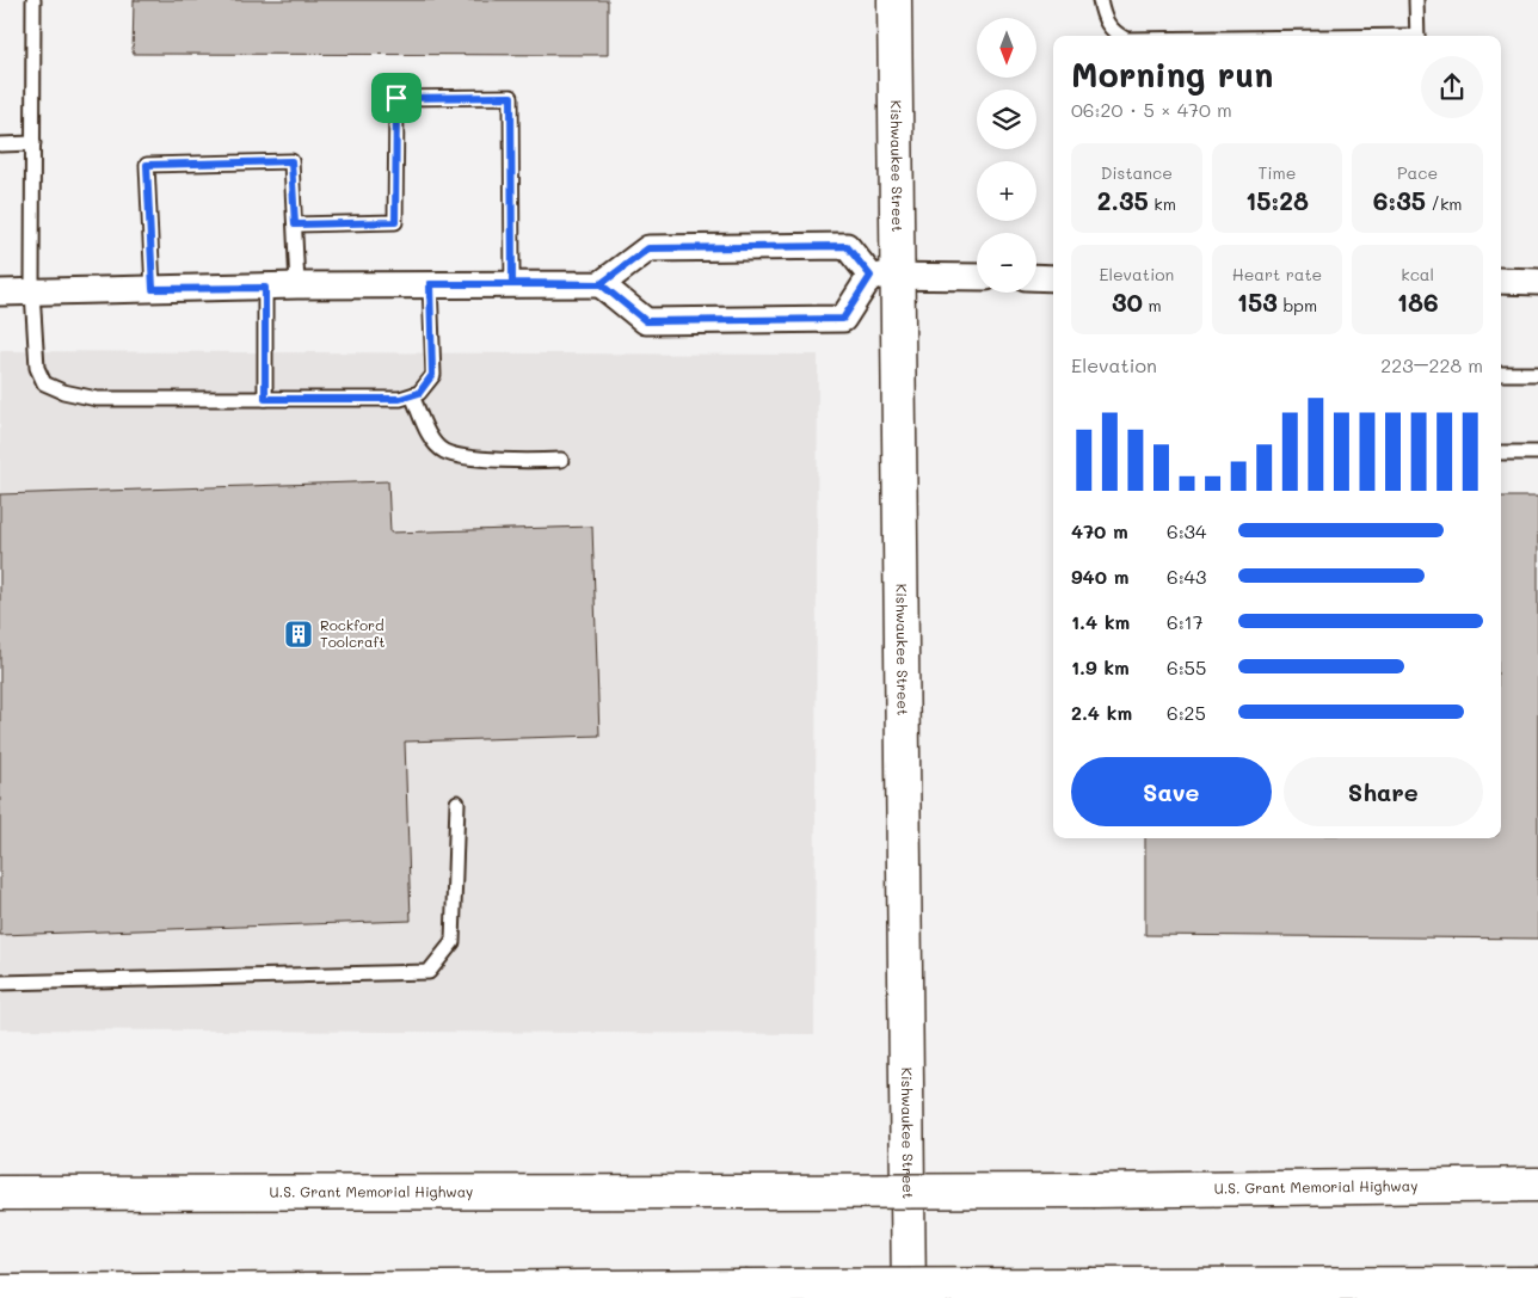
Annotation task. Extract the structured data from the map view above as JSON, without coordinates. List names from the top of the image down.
{
  "streets": {
    "main road": ["Kishwaukee Street", "U.S. Grant Memorial Highway"]
  },
  "places": {
    "building": ["Rockford Toolcraft"]
  },
  "north": "bottom",
  "page": {
    "map_buttons": ["+", "−"],
    "heading": ["Morning run", "06:20 · 5 × 470 m"],
    "stats": [
      ["Distance", "2.35 km"],
      ["Time", "15:28"],
      ["Pace", "6:35 /km"],
      ["Elevation", "30 m"],
      ["Heart rate", "153 bpm"],
      ["kcal", "186"]
    ],
    "chart": ["Elevation", "223–228 m"],
    "list": [
      {
        "name": "470 m",
        "note": "6:34"
      },
      {
        "name": "940 m",
        "note": "6:43"
      },
      {
        "name": "1.4 km",
        "note": "6:17"
      },
      {
        "name": "1.9 km",
        "note": "6:55"
      },
      {
        "name": "2.4 km",
        "note": "6:25"
      }
    ],
    "buttons": ["Save", "Share"]
  }
}
